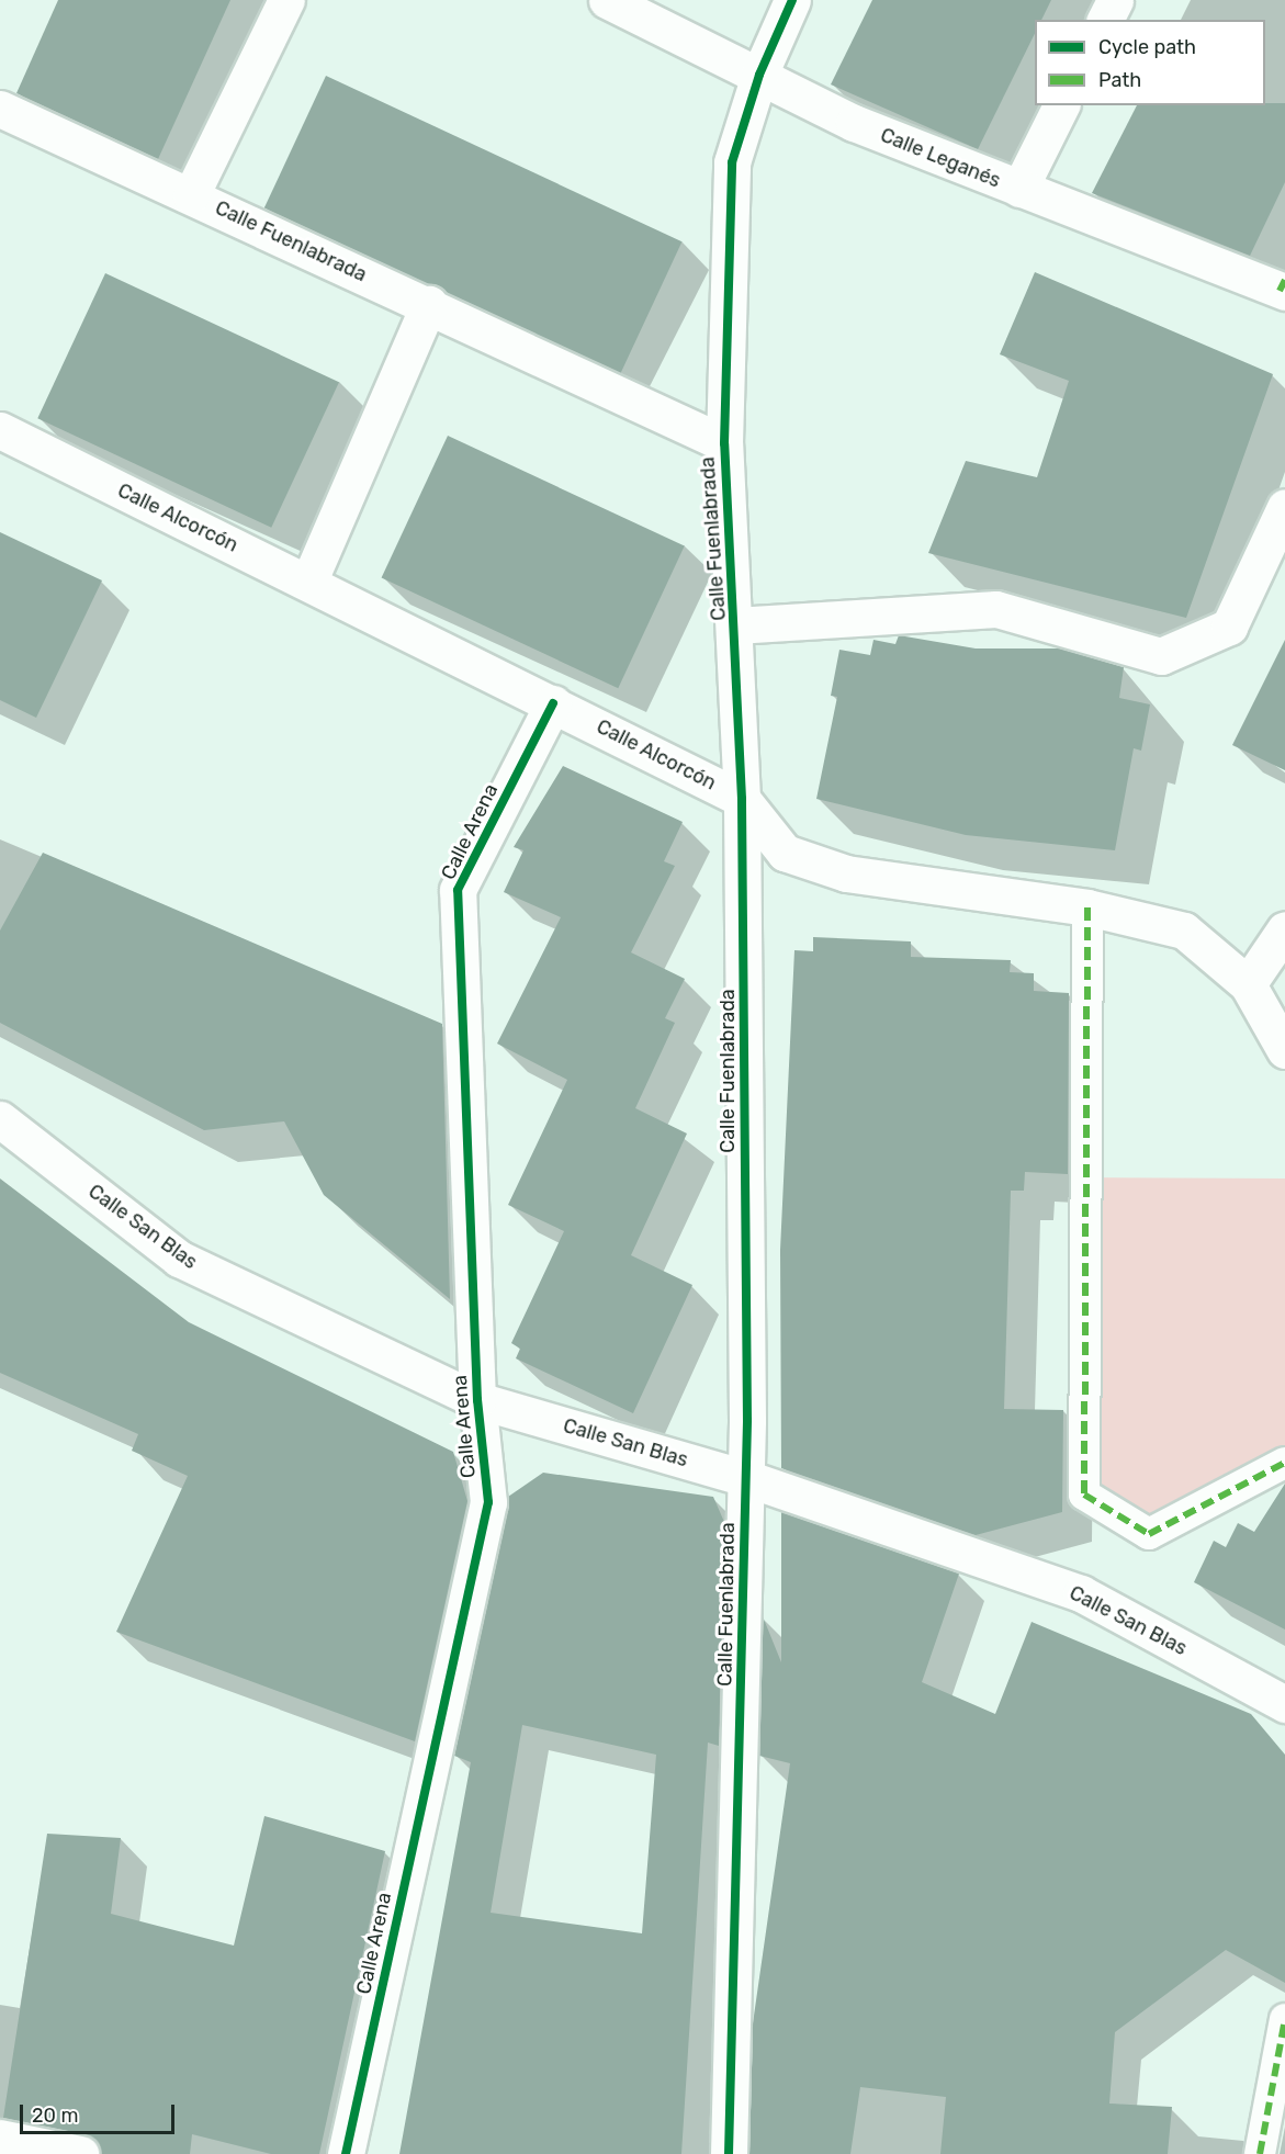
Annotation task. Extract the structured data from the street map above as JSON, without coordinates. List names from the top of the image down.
{
  "streets": {
    "street": [
      "Calle Leganés",
      "Calle Fuenlabrada",
      "Calle Alcorcón",
      "Calle Arena",
      "Calle San Blas"
    ]
  },
  "crossings": [
    ["Calle Leganés", "Calle Fuenlabrada"],
    ["Calle Fuenlabrada", "Calle Alcorcón"],
    ["Calle Fuenlabrada", "Calle San Blas"],
    ["Calle Alcorcón", "Calle Arena"],
    ["Calle Arena", "Calle San Blas"]
  ],
  "legend": ["Cycle path", "Path"],
  "scale_bar": "20 m"
}
